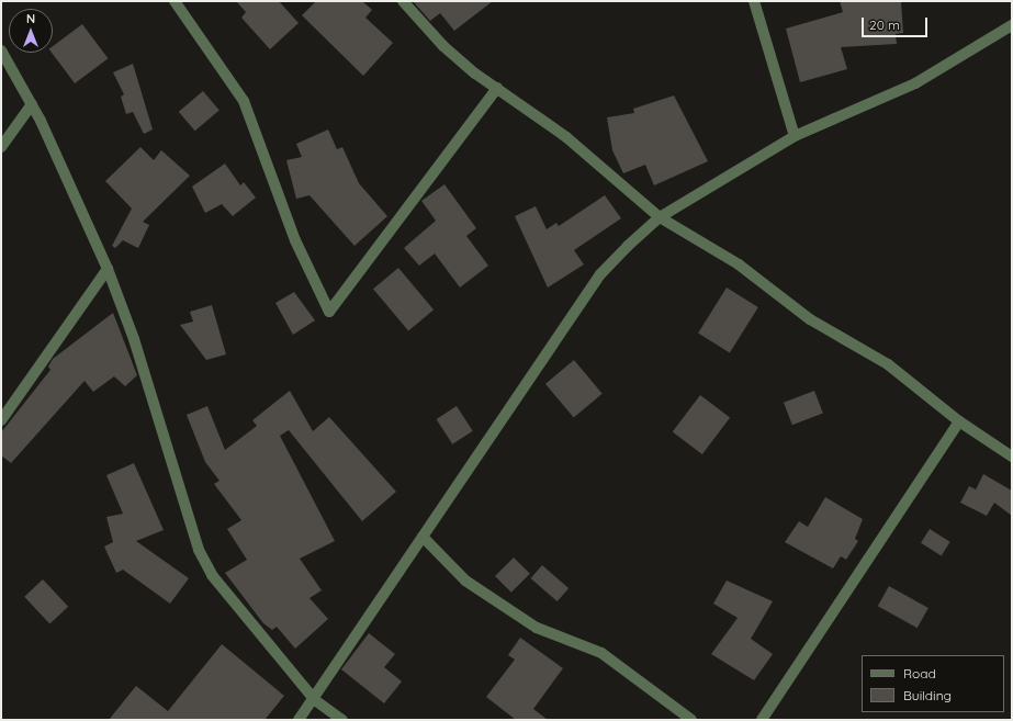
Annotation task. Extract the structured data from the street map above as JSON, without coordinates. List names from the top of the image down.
{
  "legend": ["Road", "Building"],
  "scale_bar": "20 m",
  "north": "top"
}
